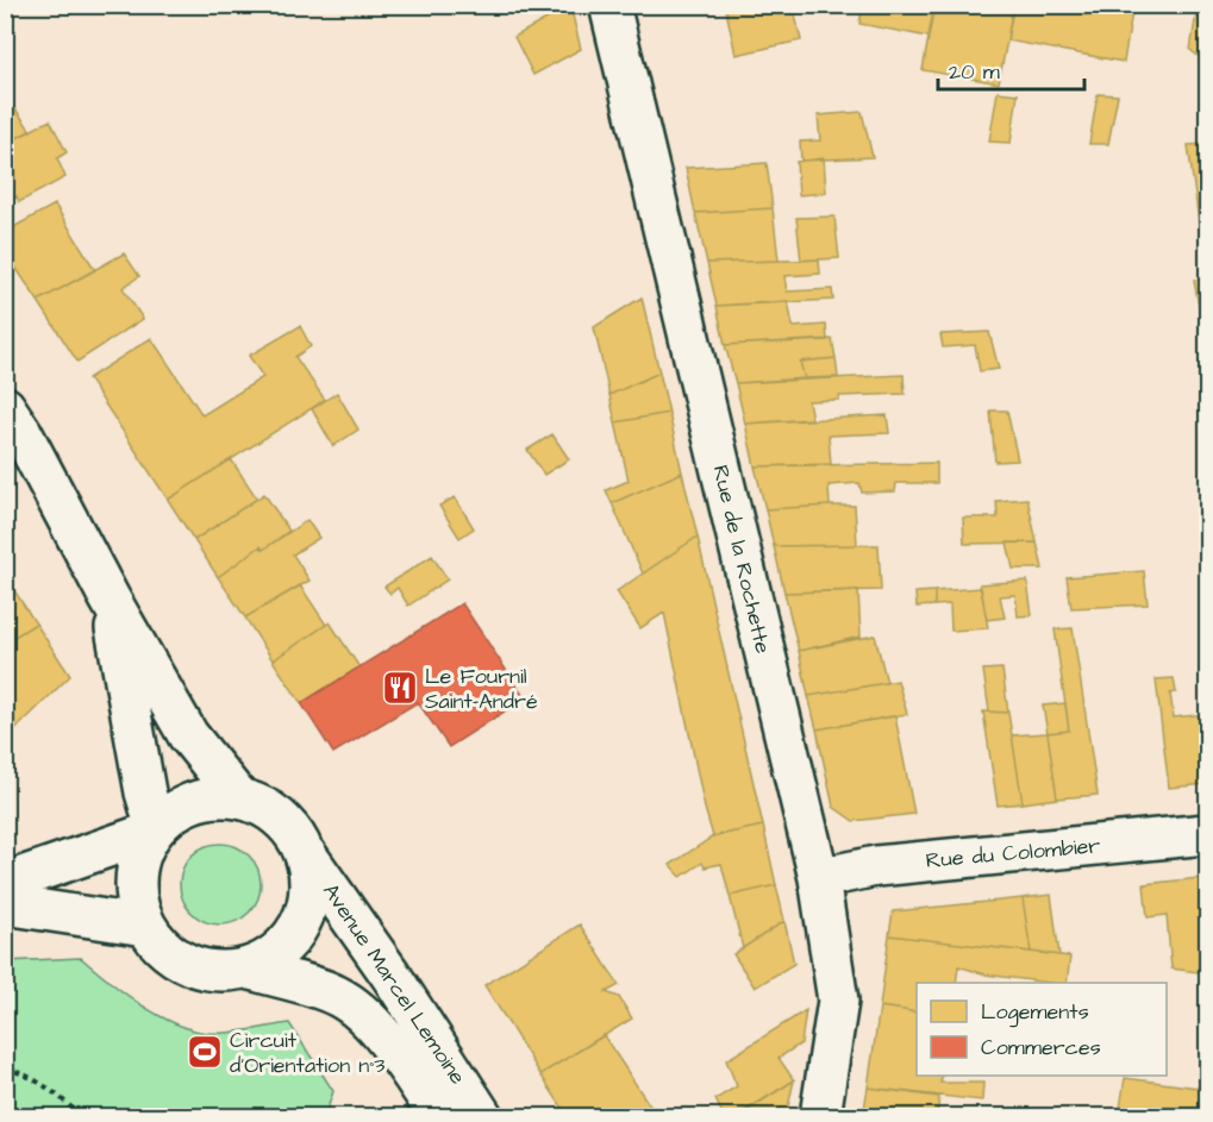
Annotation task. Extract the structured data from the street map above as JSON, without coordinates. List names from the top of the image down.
{
  "streets": {
    "main road": ["Rue de la Rochette", "Rue du Colombier", "Avenue Marcel Lemoine"]
  },
  "crossings": [
    ["Rue de la Rochette", "Rue du Colombier"]
  ],
  "places": {
    "restaurant": ["Le Fournil Saint-André"],
    "sports": ["Circuit d'Orientation n°3"]
  },
  "legend": ["Logements", "Commerces"],
  "scale_bar": "20 m"
}
